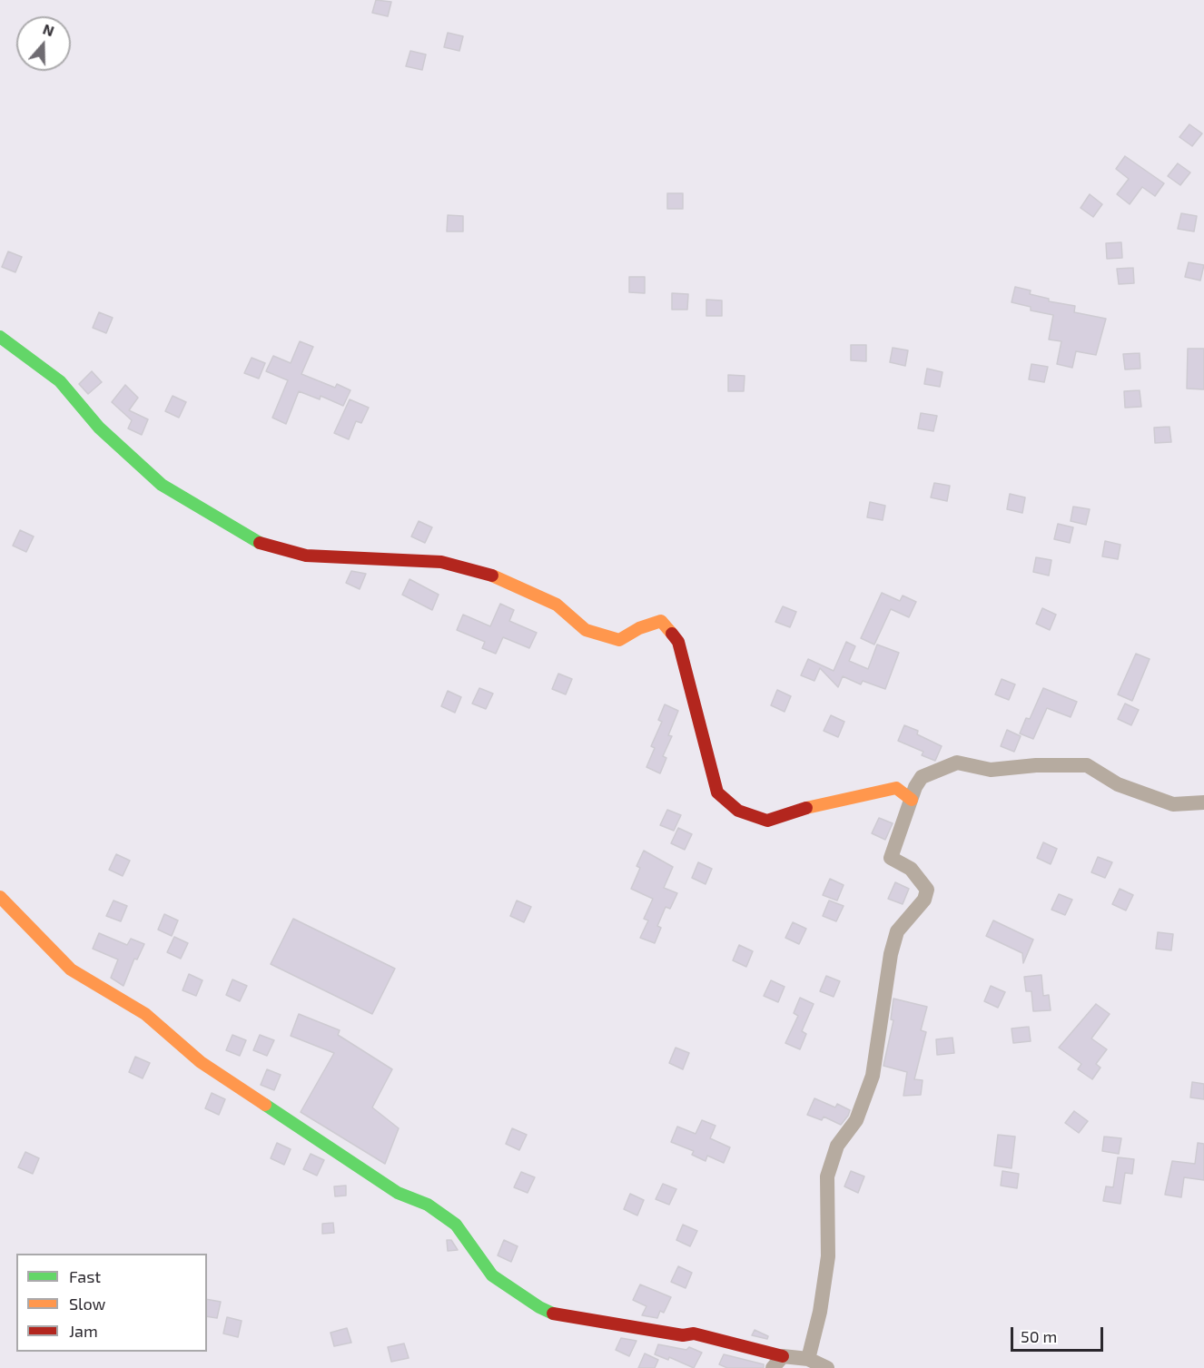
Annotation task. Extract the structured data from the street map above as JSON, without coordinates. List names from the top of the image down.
{
  "legend": ["Fast", "Slow", "Jam"],
  "scale_bar": "50 m",
  "north": "top"
}
